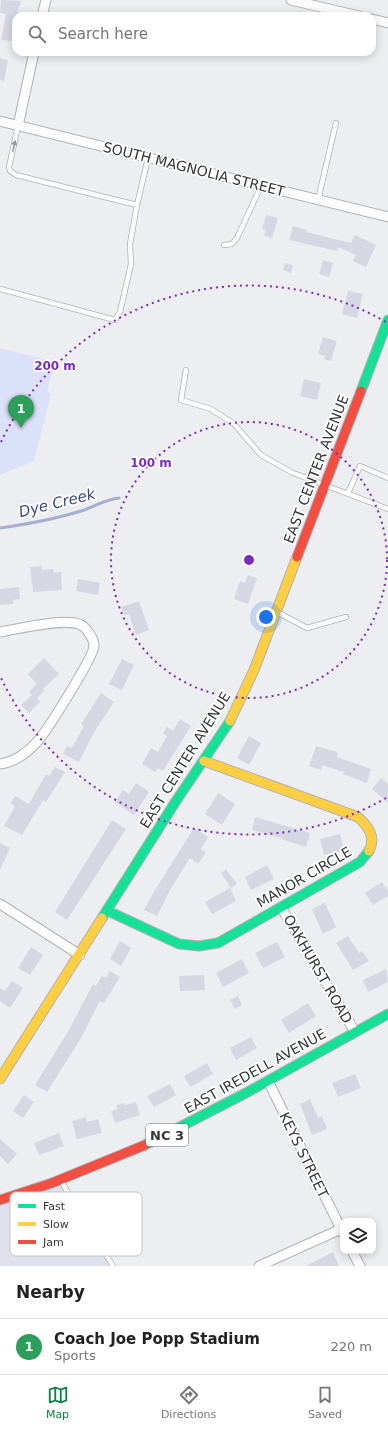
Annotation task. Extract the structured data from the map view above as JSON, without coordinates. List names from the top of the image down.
{
  "streets": {
    "street": [
      "SOUTH MAGNOLIA STREET",
      "EAST CENTER AVENUE",
      "MANOR CIRCLE",
      "OAKHURST ROAD",
      "EAST IREDELL AVENUE",
      "NC 3",
      "KEYS STREET"
    ]
  },
  "crossings": [
    ["EAST CENTER AVENUE", "MANOR CIRCLE"],
    ["MANOR CIRCLE", "OAKHURST ROAD"],
    ["OAKHURST ROAD", "EAST IREDELL AVENUE"],
    ["EAST IREDELL AVENUE", "KEYS STREET"]
  ],
  "water": ["Dye Creek"],
  "legend": ["Fast", "Slow", "Jam"],
  "page": {
    "search": "Search here",
    "pins": "1",
    "heading": "Nearby",
    "list": [
      {
        "mark": "1",
        "name": "Coach Joe Popp Stadium",
        "note": "Sports",
        "value": "220 m"
      }
    ],
    "nav": ["Map", "Directions", "Saved"]
  },
  "rings": ["200 m", "100 m"]
}
